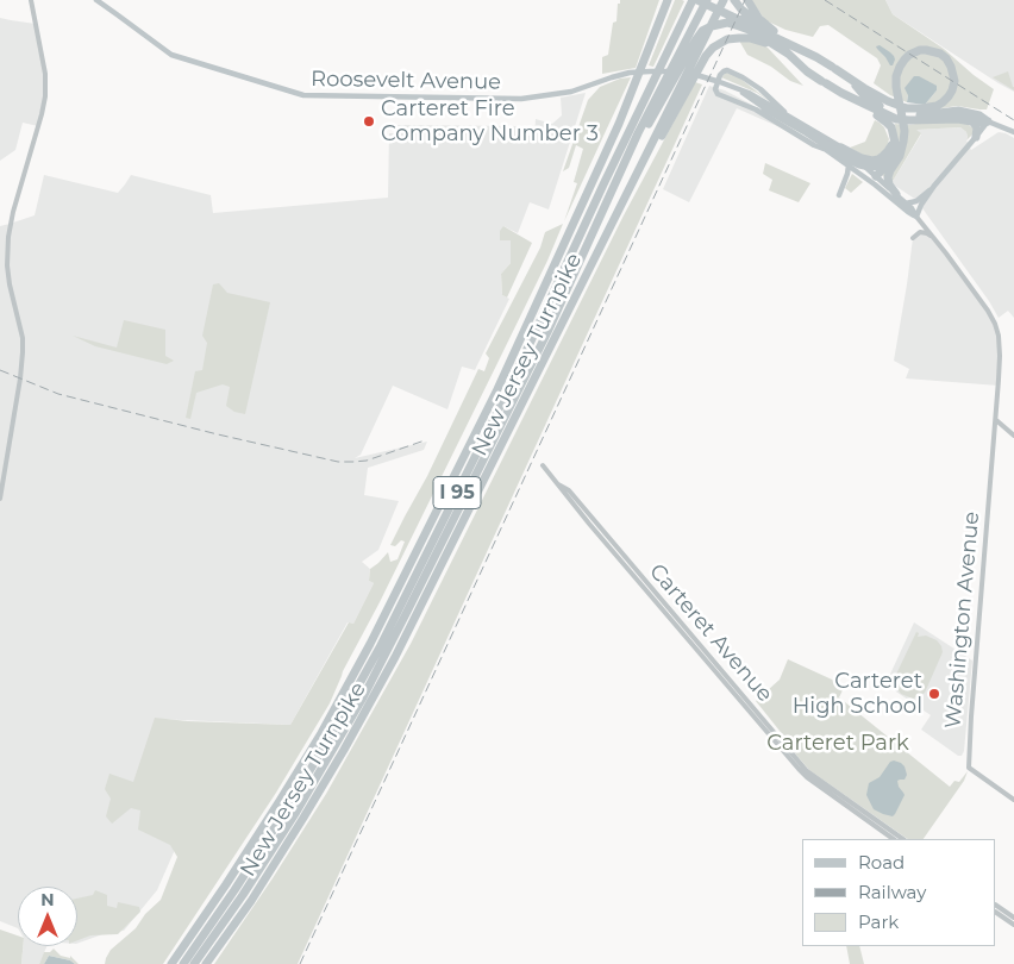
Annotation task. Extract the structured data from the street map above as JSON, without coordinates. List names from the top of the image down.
{
  "streets": {
    "highway": ["New Jersey Turnpike", "I 95"],
    "main road": ["Roosevelt Avenue"],
    "street": ["Washington Avenue", "Carteret Avenue"]
  },
  "crossings": [
    ["Roosevelt Avenue", "Washington Avenue"]
  ],
  "parks": ["Carteret Park"],
  "places": ["Carteret Fire Company Number 3", "Carteret High School"],
  "legend": ["Road", "Railway", "Park"],
  "north": "top"
}
